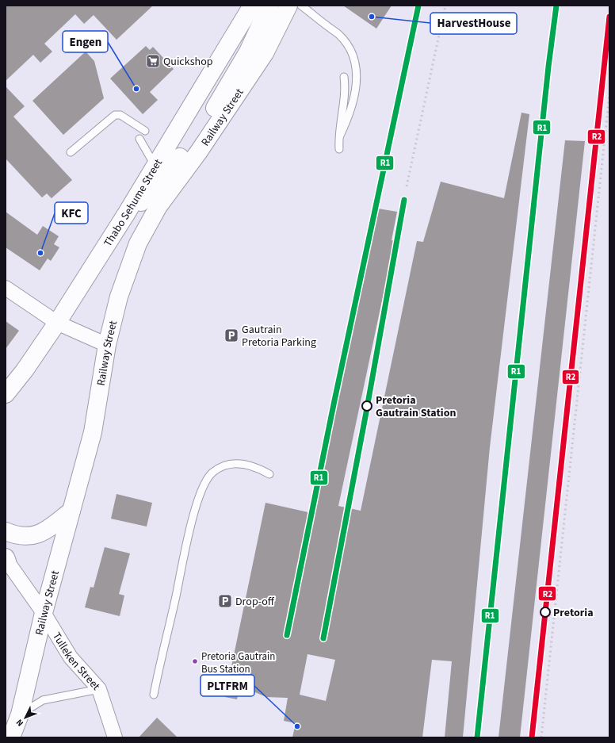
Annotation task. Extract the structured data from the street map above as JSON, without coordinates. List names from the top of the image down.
{
  "streets": {
    "main road": ["Railway Street", "Thabo Sehume Street"],
    "street": ["Tulleken Street"]
  },
  "crossings": [
    ["Railway Street", "Tulleken Street"]
  ],
  "places": {
    "other": [
      "HarvestHouse",
      "Engen",
      "KFC",
      "Pretoria Gautrain Station",
      "Pretoria",
      "Pretoria Gautrain Bus Station",
      "PLTFRM"
    ],
    "supermarket": ["Quickshop"],
    "parking": ["Gautrain Pretoria Parking", "Drop-off"]
  },
  "lines": ["transit line R1", "transit line R2"],
  "north": "bottom left"
}
